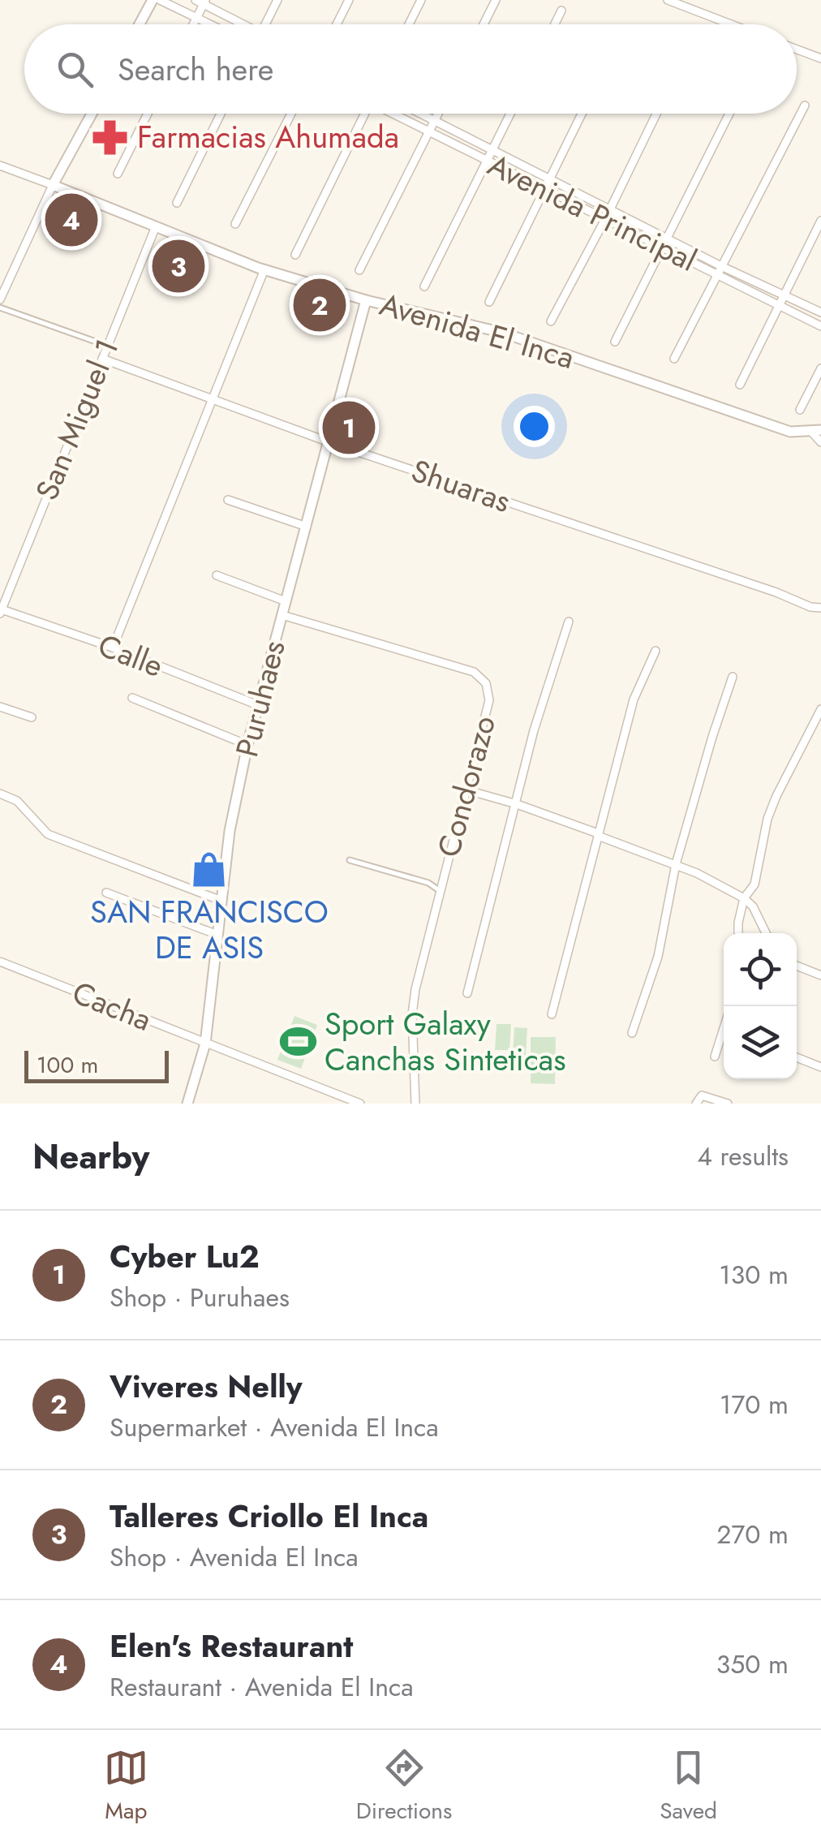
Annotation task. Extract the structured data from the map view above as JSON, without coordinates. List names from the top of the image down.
{
  "streets": {
    "street": [
      "Avenida Principal",
      "Avenida El Inca",
      "San Miguel 1",
      "Shuaras",
      "Calle",
      "Puruhaes",
      "Condorazo",
      "Cacha"
    ]
  },
  "crossings": [
    ["Avenida El Inca", "San Miguel 1"],
    ["Avenida El Inca", "Puruhaes"],
    ["San Miguel 1", "Shuaras"],
    ["San Miguel 1", "Calle"],
    ["Shuaras", "Puruhaes"],
    ["Calle", "Puruhaes"],
    ["Puruhaes", "Condorazo"],
    ["Puruhaes", "Cacha"]
  ],
  "places": {
    "pharmacy": ["Farmacias Ahumada"],
    "shop": ["SAN FRANCISCO DE ASIS"],
    "sports": ["Sport Galaxy Canchas Sinteticas"]
  },
  "scale_bar": "100 m",
  "page": {
    "search": "Search here",
    "pins": [
      "4",
      "3",
      "2",
      "1"
    ],
    "scale": "100 m",
    "heading": ["Nearby", "4 results"],
    "list": [
      {
        "mark": "1",
        "name": "Cyber Lu2",
        "note": "Shop · Puruhaes",
        "value": "130 m"
      },
      {
        "mark": "2",
        "name": "Viveres Nelly",
        "note": "Supermarket · Avenida El Inca",
        "value": "170 m"
      },
      {
        "mark": "3",
        "name": "Talleres Criollo El Inca",
        "note": "Shop · Avenida El Inca",
        "value": "270 m"
      },
      {
        "mark": "4",
        "name": "Elen's Restaurant",
        "note": "Restaurant · Avenida El Inca",
        "value": "350 m"
      }
    ],
    "nav": ["Map", "Directions", "Saved"]
  }
}
